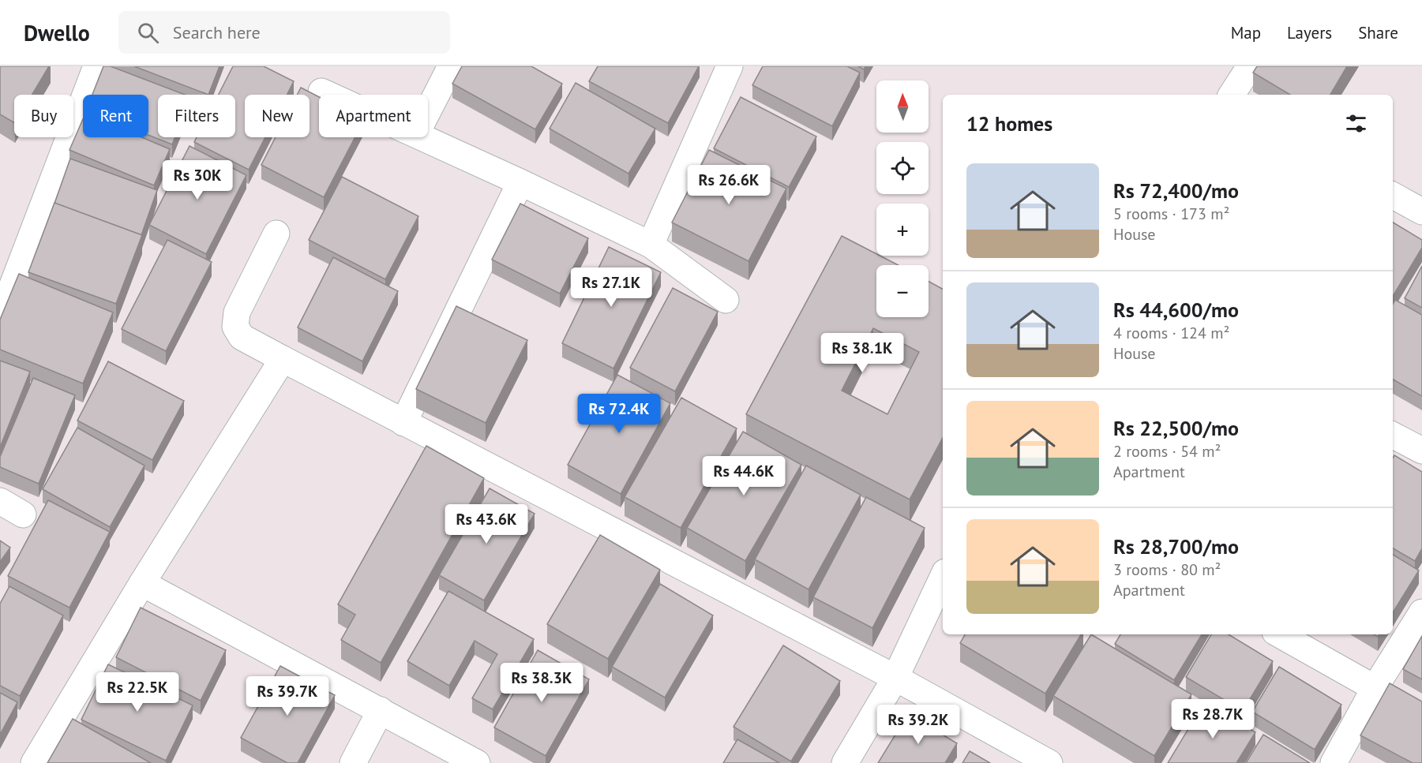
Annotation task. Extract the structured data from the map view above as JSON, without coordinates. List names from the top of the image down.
{
  "north": "top",
  "page": {
    "header": "Dwello",
    "search": "Search here",
    "nav": ["Map", "Layers", "Share"],
    "map_buttons": ["+", "−"],
    "chip": [
      "Buy",
      "Rent",
      "Filters",
      "New",
      "Apartment"
    ],
    "heading": "12 homes",
    "list": [
      {
        "name": "Rs 72,400/mo",
        "note": "5 rooms · 173 m² · House"
      },
      {
        "name": "Rs 44,600/mo",
        "note": "4 rooms · 124 m² · House"
      },
      {
        "name": "Rs 22,500/mo",
        "note": "2 rooms · 54 m² · Apartment"
      },
      {
        "name": "Rs 28,700/mo",
        "note": "3 rooms · 80 m² · Apartment"
      }
    ],
    "price": [
      "Rs 30K",
      "Rs 26.6K",
      "Rs 27.1K",
      "Rs 38.1K",
      "Rs 72.4K",
      "Rs 44.6K",
      "Rs 43.6K",
      "Rs 38.3K",
      "Rs 22.5K",
      "Rs 39.7K",
      "Rs 28.7K",
      "Rs 39.2K"
    ]
  }
}
